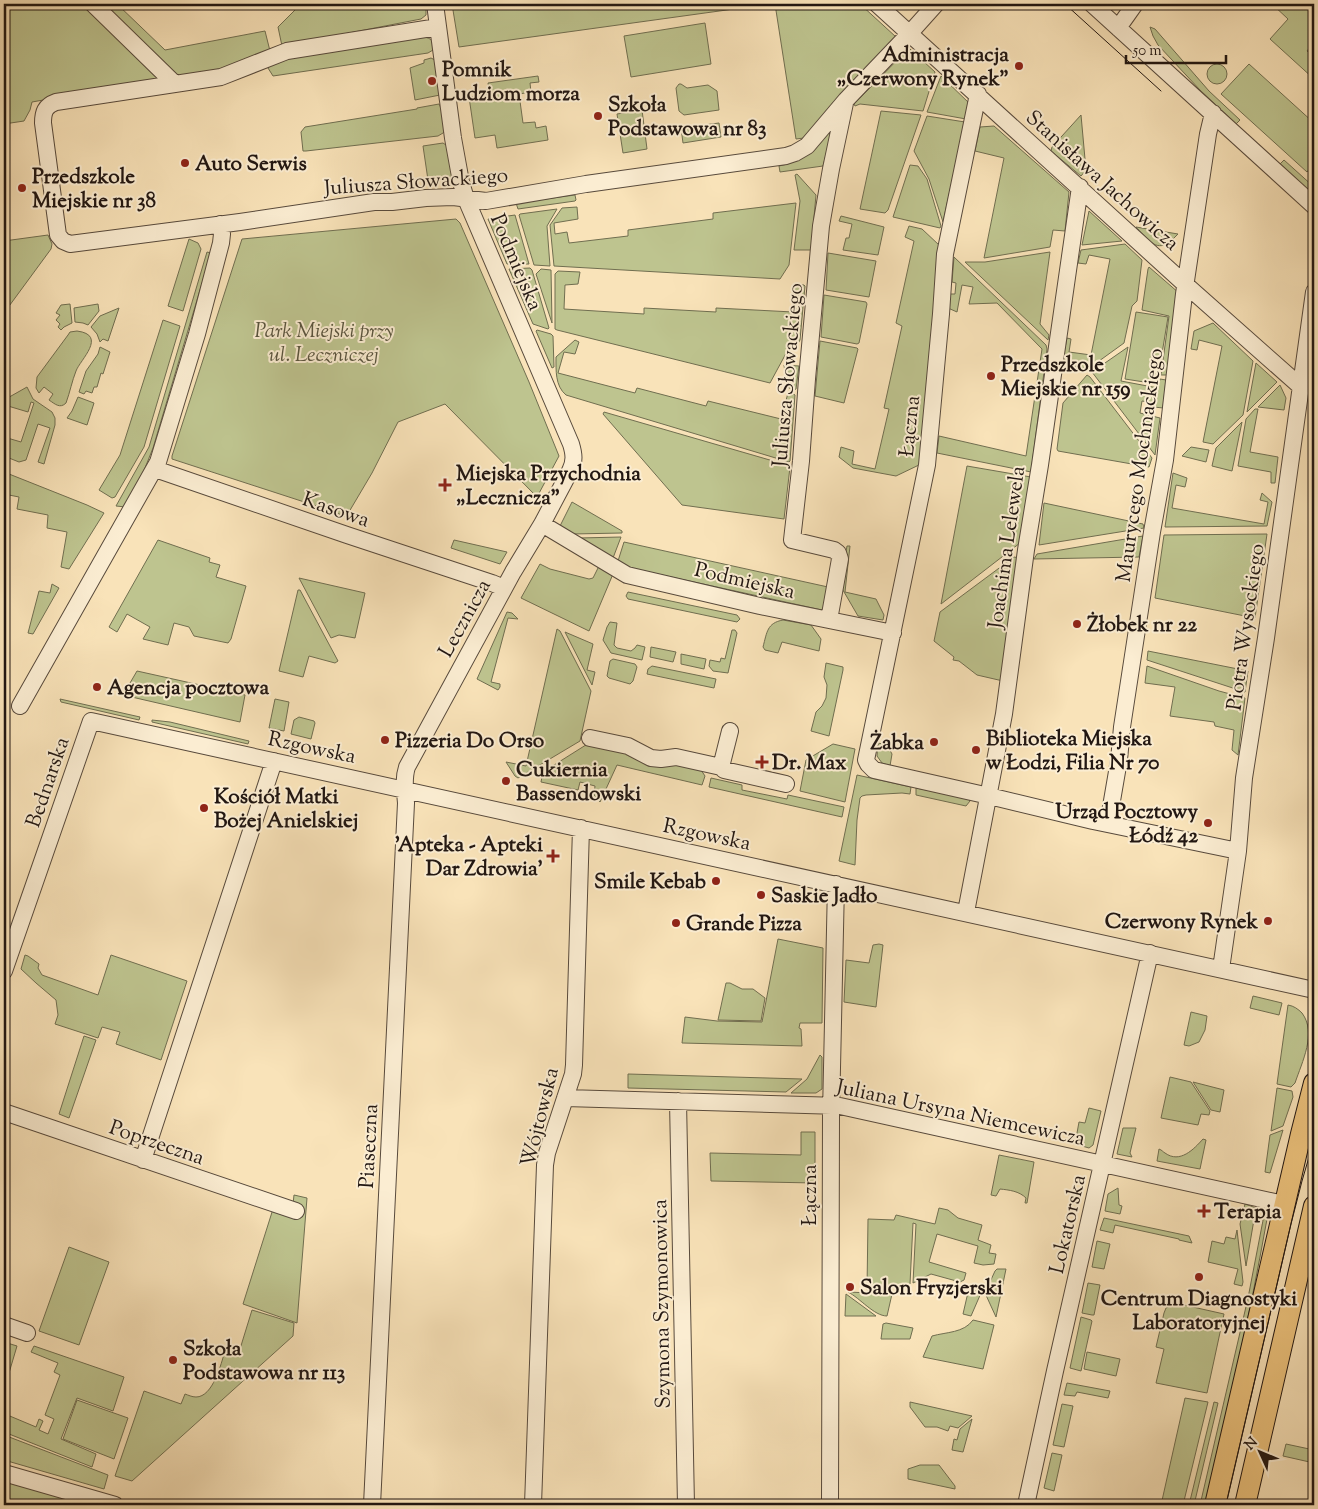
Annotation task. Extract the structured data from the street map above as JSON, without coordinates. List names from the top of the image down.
{
  "streets": {
    "street": [
      "Stanisława Jachowicza",
      "Juliusza Słowackiego",
      "Podmiejska",
      "Łączna",
      "Maurycego Mochnackiego",
      "Kasowa",
      "Joachima Lelewela",
      "Lecznicza",
      "Piotra Wysockiego",
      "Rzgowska",
      "Bednarska",
      "Juliana Ursyna Niemcewicza",
      "Wójtowska",
      "Poprzeczna",
      "Piaseczna",
      "Lokatorska",
      "Szymona Szymonowica"
    ]
  },
  "crossings": [
    ["Stanisława Jachowicza", "Juliusza Słowackiego"],
    ["Stanisława Jachowicza", "Łączna"],
    ["Stanisława Jachowicza", "Maurycego Mochnackiego"],
    ["Stanisława Jachowicza", "Joachima Lelewela"],
    ["Stanisława Jachowicza", "Piotra Wysockiego"],
    ["Juliusza Słowackiego", "Podmiejska"],
    ["Podmiejska", "Łączna"],
    ["Podmiejska", "Lecznicza"],
    ["Łączna", "Joachima Lelewela"],
    ["Łączna", "Rzgowska"],
    ["Łączna", "Juliana Ursyna Niemcewicza"],
    ["Kasowa", "Lecznicza"],
    ["Joachima Lelewela", "Rzgowska"],
    ["Lecznicza", "Rzgowska"],
    ["Lecznicza", "Piaseczna"],
    ["Piotra Wysockiego", "Rzgowska"],
    ["Rzgowska", "Bednarska"],
    ["Rzgowska", "Wójtowska"],
    ["Rzgowska", "Piaseczna"],
    ["Rzgowska", "Lokatorska"],
    ["Juliana Ursyna Niemcewicza", "Wójtowska"],
    ["Juliana Ursyna Niemcewicza", "Lokatorska"],
    ["Juliana Ursyna Niemcewicza", "Szymona Szymonowica"]
  ],
  "parks": ["Park Miejski przy ul. Leczniczej"],
  "places": {
    "other": [
      "Administracja „Czerwony Rynek”",
      "Pomnik Ludziom morza",
      "Szkoła Podstawowa nr 83",
      "Auto Serwis",
      "Przedszkole Miejskie nr 38",
      "Przedszkole Miejskie nr 159",
      "Żłobek nr 22",
      "Agencja pocztowa",
      "Pizzeria Do Orso",
      "Żabka",
      "Biblioteka Miejska w Łodzi, Filia Nr 70",
      "Cukiernia Bassendowski",
      "Kościół Matki Bożej Anielskiej",
      "Urząd Pocztowy Łódź 42",
      "Smile Kebab",
      "Saskie Jadło",
      "Czerwony Rynek",
      "Grande Pizza",
      "Centrum Diagnostyki Laboratoryjnej",
      "Salon Fryzjerski",
      "Szkoła Podstawowa nr 113"
    ],
    "health": [
      "Miejska Przychodnia „Lecznicza”",
      "Dr. Max",
      "'Apteka - Apteki Dar Zdrowia'",
      "Terapia"
    ]
  },
  "scale_bar": "50 m",
  "north": "top left"
}
